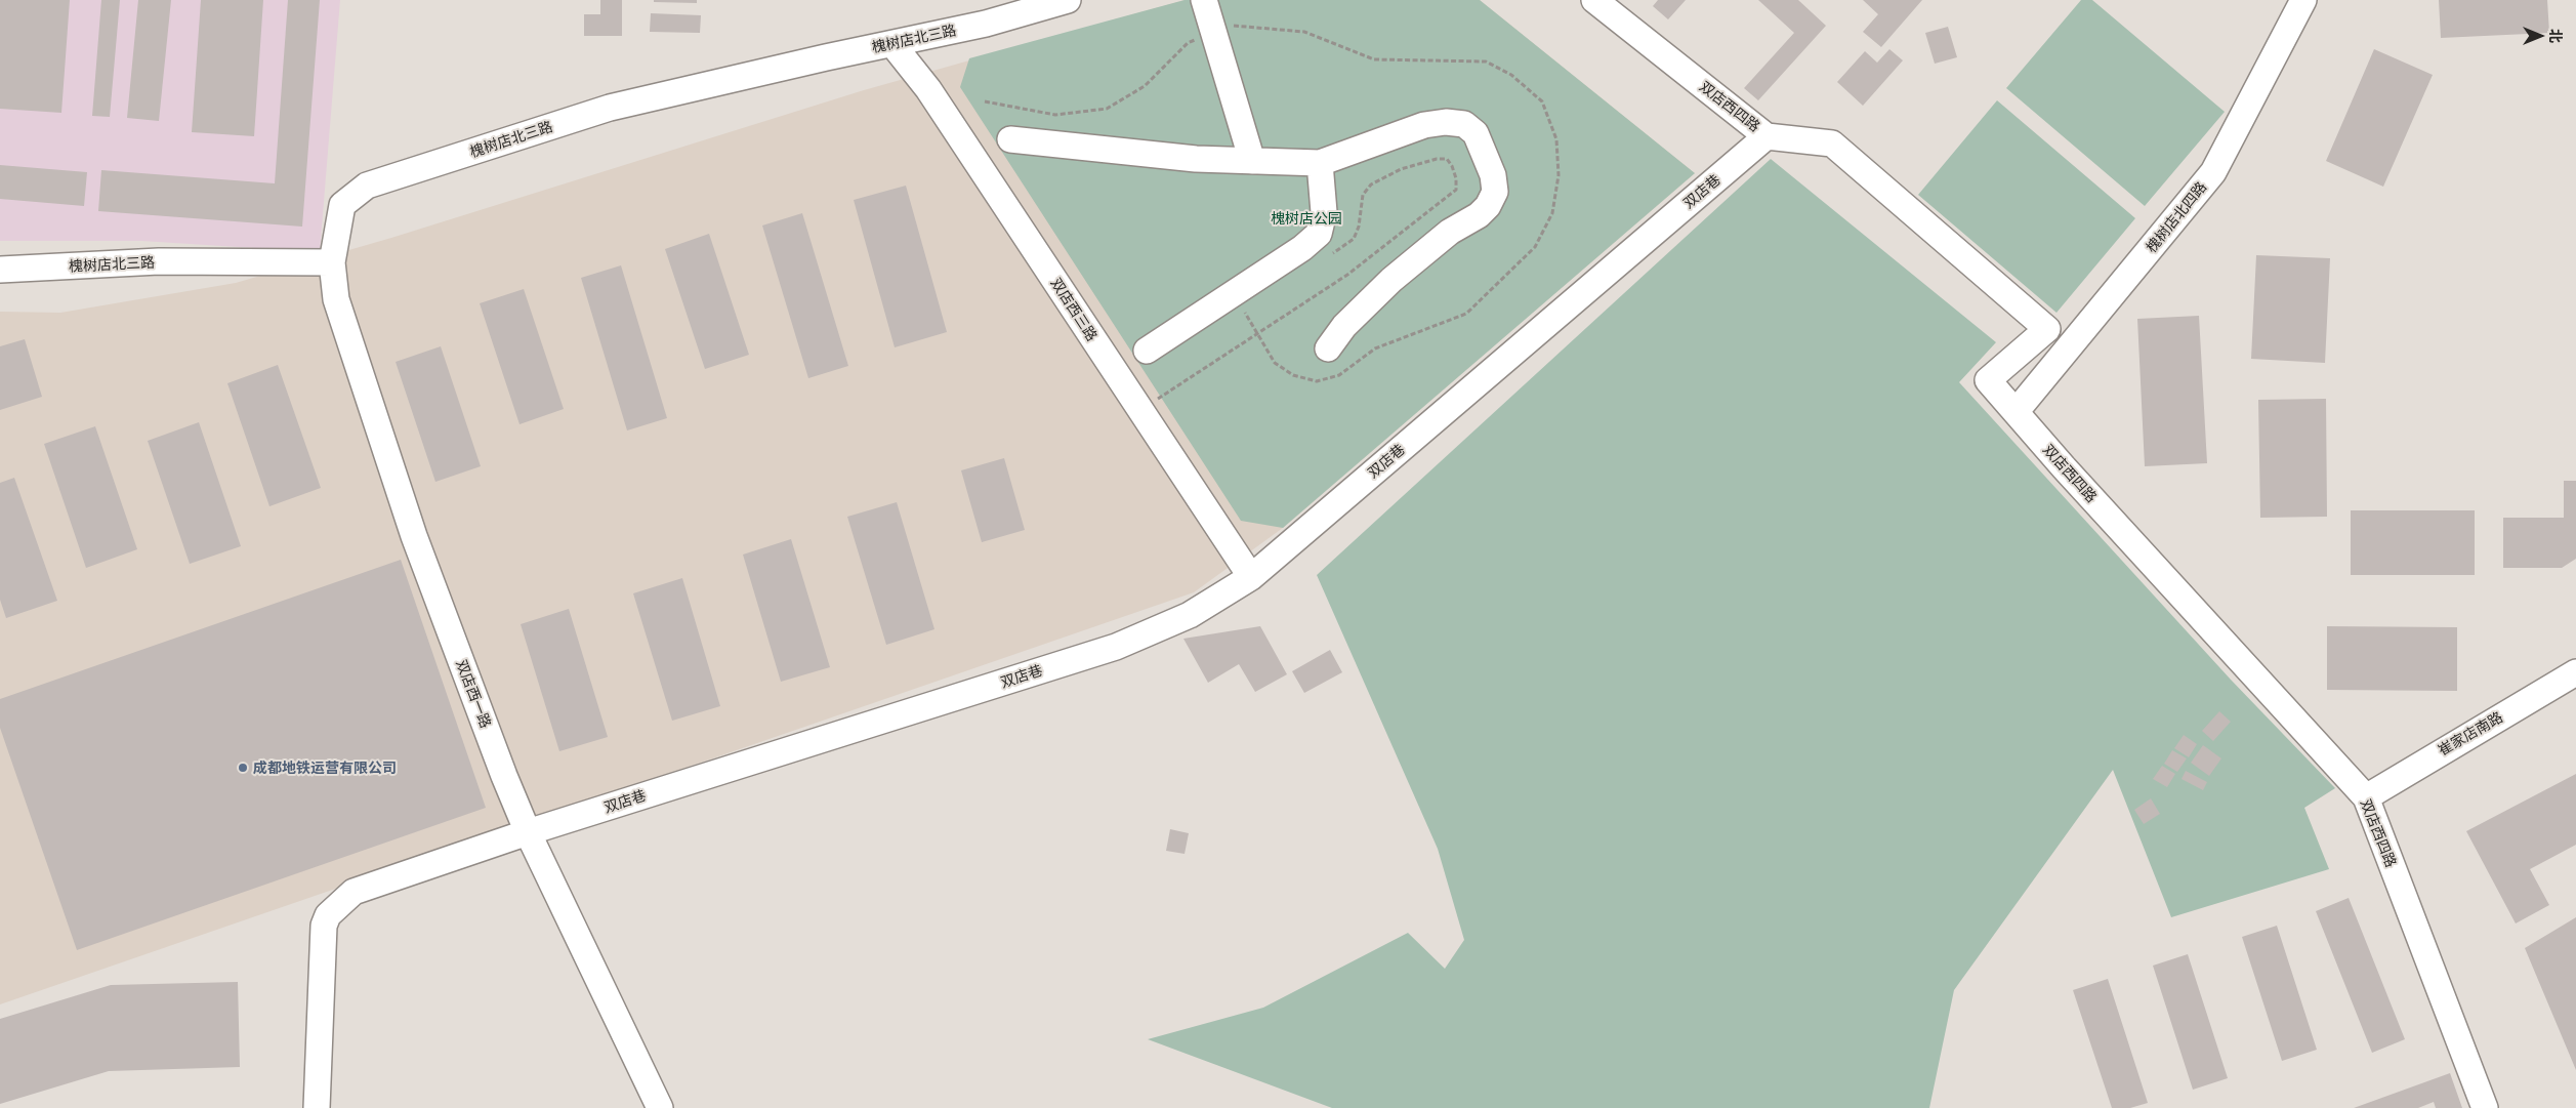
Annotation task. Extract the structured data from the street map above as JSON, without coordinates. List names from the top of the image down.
{
  "streets": {
    "street": [
      "槐树店北三路",
      "双店西四路",
      "双店巷",
      "槐树店北四路",
      "双店西三路",
      "双店西一路",
      "崔家店南路"
    ]
  },
  "crossings": [
    ["槐树店北三路", "双店西三路"],
    ["槐树店北三路", "双店西一路"],
    ["双店西四路", "双店巷"],
    ["双店西四路", "槐树店北四路"],
    ["双店西四路", "崔家店南路"],
    ["双店巷", "双店西三路"],
    ["双店巷", "双店西一路"]
  ],
  "parks": ["槐树店公园"],
  "places": ["成都地铁运营有限公司"],
  "north": "right"
}
